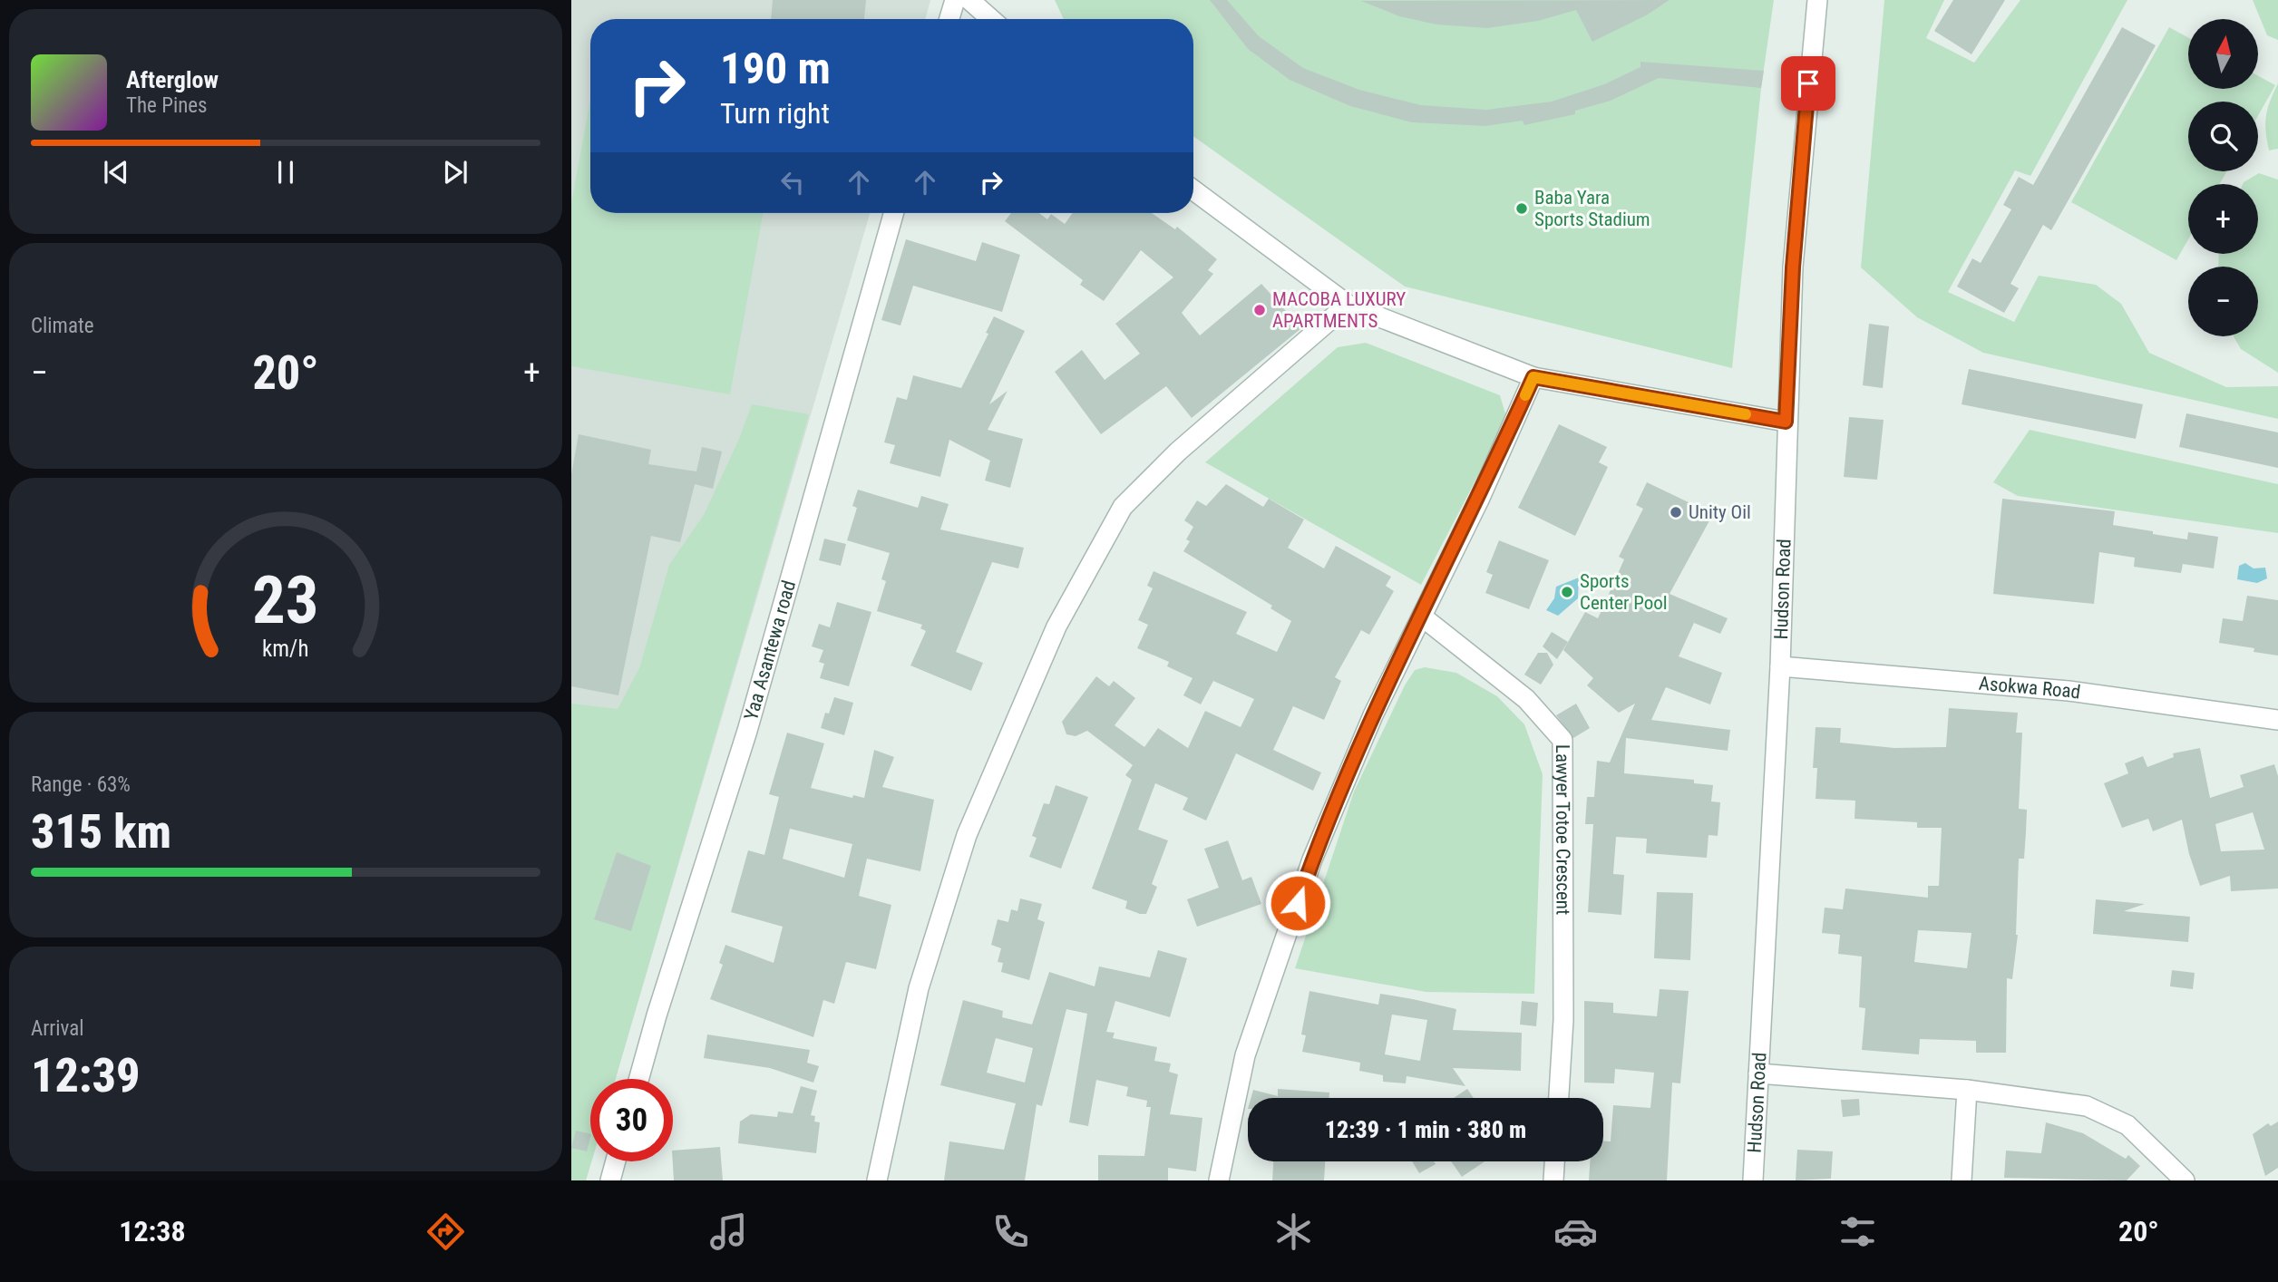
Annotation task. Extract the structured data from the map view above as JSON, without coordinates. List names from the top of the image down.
{
  "streets": {
    "street": [
      "Hudson Road",
      "Yaa Asantewa road",
      "Asokwa Road",
      "Lawyer Totoe Crescent"
    ]
  },
  "crossings": [
    ["Hudson Road", "Asokwa Road"]
  ],
  "places": [
    "Baba Yara Sports Stadium",
    "MACOBA LUXURY APARTMENTS",
    "Unity Oil",
    "Sports Center Pool"
  ],
  "north": "top",
  "page": {
    "map_buttons": ["+", "−"],
    "turn": ["190 m", "Turn right"],
    "song": ["Afterglow", "The Pines"],
    "tile": [
      "Climate",
      ["Range · 63%", "315 km"],
      ["Arrival", "12:39"]
    ],
    "heat": ["−", "20°", "+"],
    "limit": "30",
    "trip": "12:39 · 1 min · 380 m",
    "tabs": ["12:38", "20°"],
    "gauge": ["23", "km/h"]
  }
}
